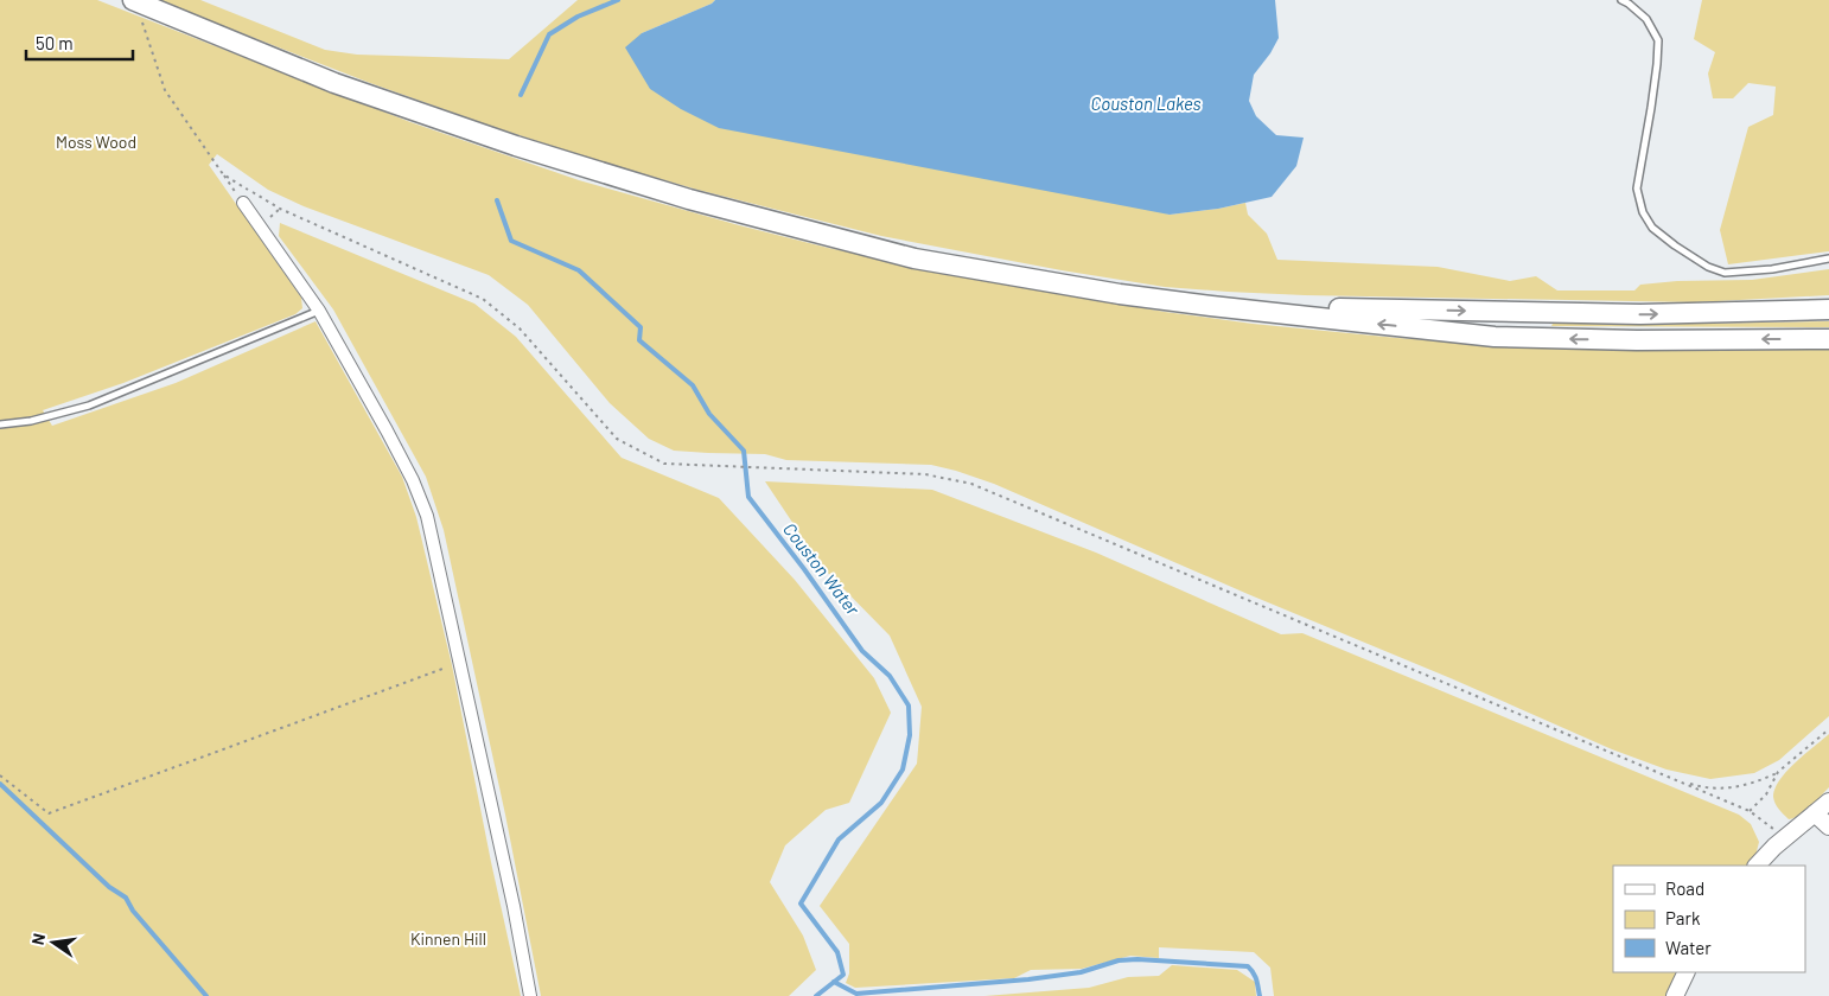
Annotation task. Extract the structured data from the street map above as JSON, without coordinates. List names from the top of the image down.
{
  "water": ["Couston Lakes", "Couston Water"],
  "parks": ["Moss Wood", "Kinnen Hill"],
  "legend": ["Road", "Park", "Water"],
  "scale_bar": "50 m",
  "north": "left"
}
